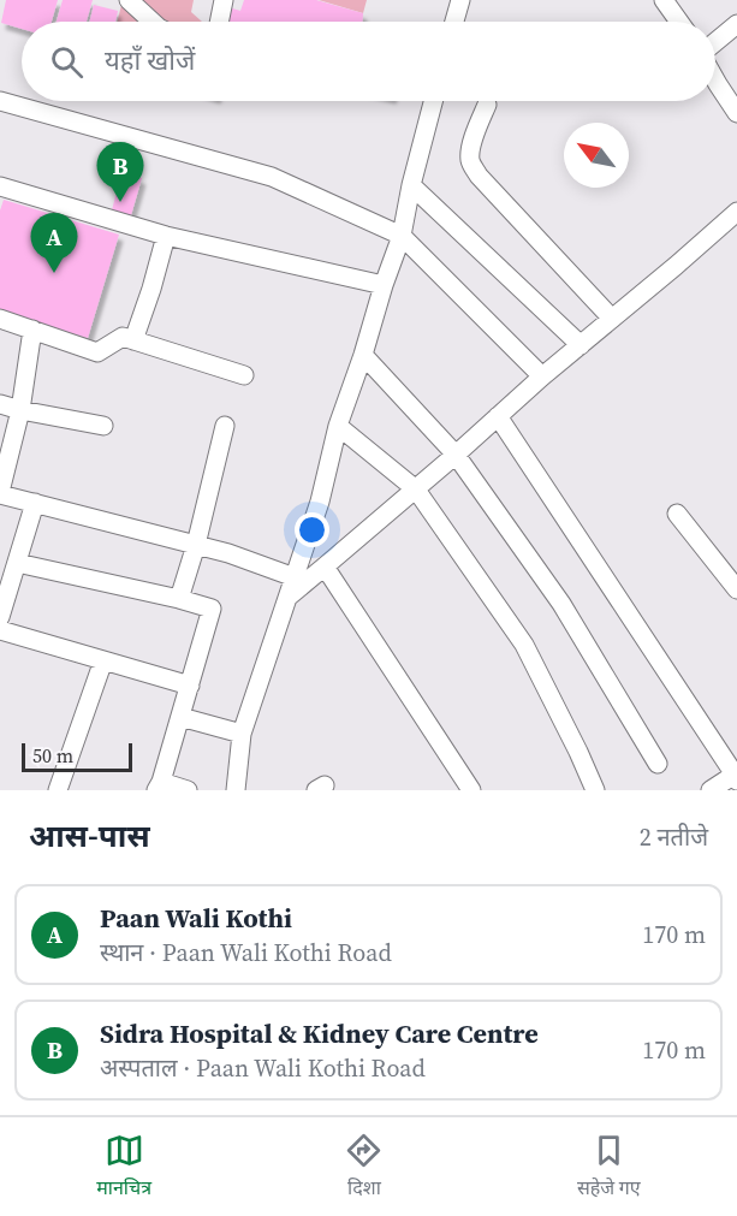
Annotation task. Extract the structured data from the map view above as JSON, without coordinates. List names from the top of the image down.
{
  "scale_bar": "50 m",
  "north": "top left",
  "page": {
    "search": "यहाँ खोजें",
    "pins": ["B", "A"],
    "scale": "50 m",
    "heading": ["आस-पास", "2 नतीजे"],
    "list": [
      {
        "mark": "A",
        "name": "Paan Wali Kothi",
        "note": "स्थान · Paan Wali Kothi Road",
        "value": "170 m"
      },
      {
        "mark": "B",
        "name": "Sidra Hospital & Kidney Care Centre",
        "note": "अस्पताल · Paan Wali Kothi Road",
        "value": "170 m"
      }
    ],
    "nav": ["मानचित्र", "दिशा", "सहेजे गए"]
  }
}
